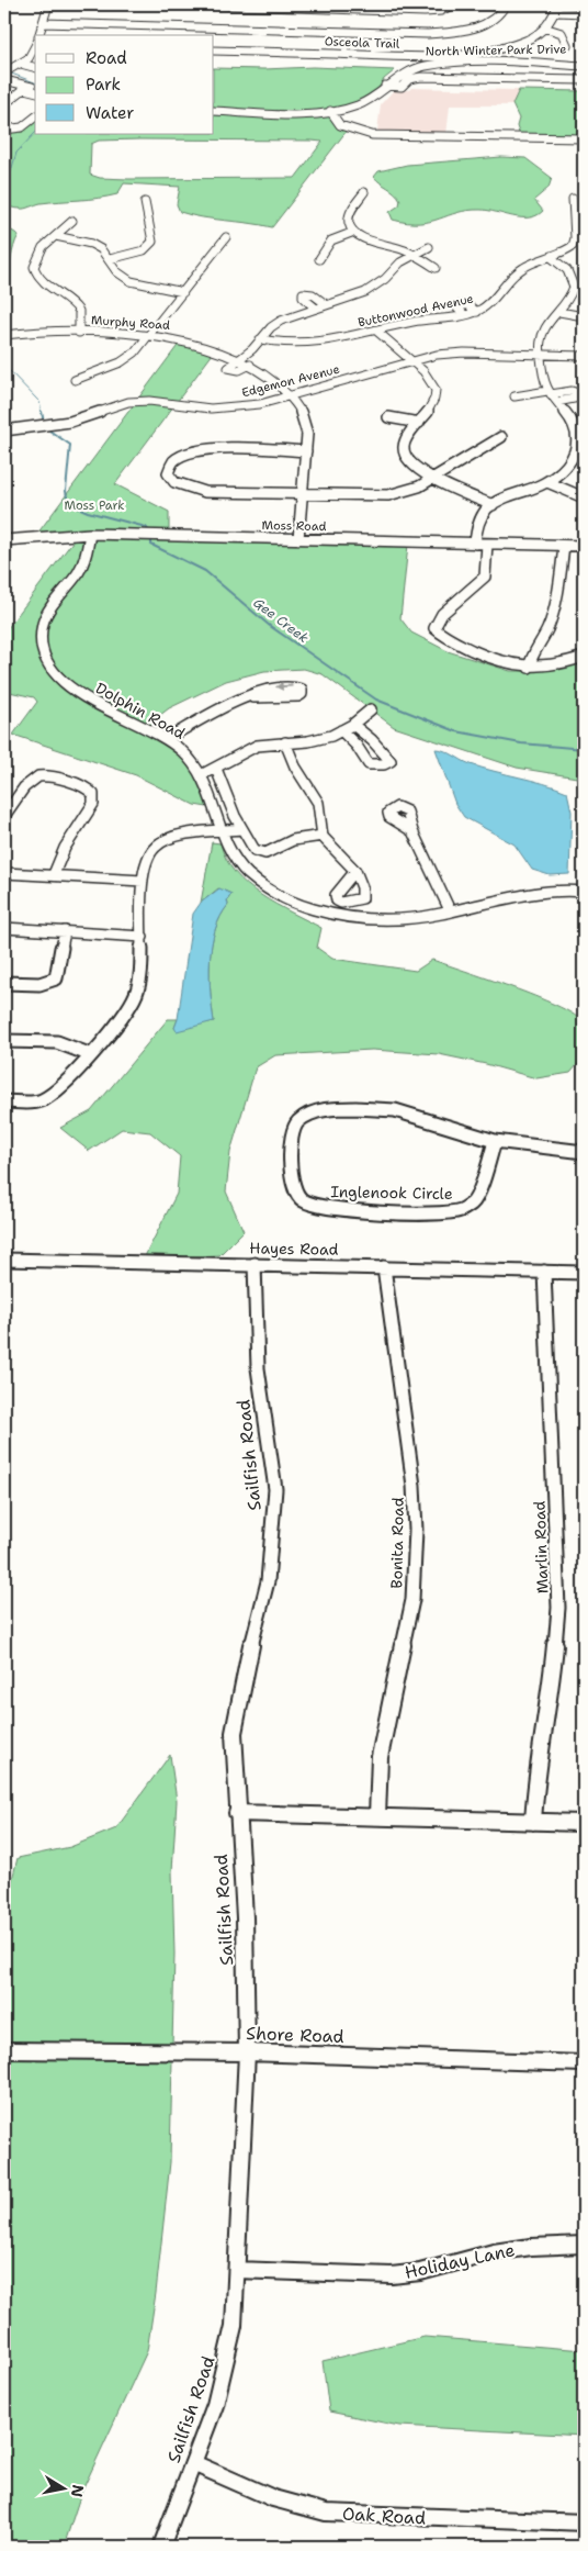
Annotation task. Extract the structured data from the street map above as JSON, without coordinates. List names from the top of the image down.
{
  "streets": {
    "street": [
      "Osceola Trail",
      "North Winter Park Drive",
      "Buttonwood Avenue",
      "Murphy Road",
      "Edgemon Avenue",
      "Moss Road",
      "Dolphin Road",
      "Inglenook Circle",
      "Hayes Road",
      "Sailfish Road",
      "Bonita Road",
      "Marlin Road",
      "Shore Road",
      "Holiday Lane",
      "Oak Road"
    ]
  },
  "crossings": [
    ["Murphy Road", "Edgemon Avenue"],
    ["Murphy Road", "Moss Road"],
    ["Moss Road", "Dolphin Road"],
    ["Hayes Road", "Sailfish Road"],
    ["Hayes Road", "Bonita Road"],
    ["Hayes Road", "Marlin Road"],
    ["Sailfish Road", "Shore Road"],
    ["Sailfish Road", "Holiday Lane"],
    ["Sailfish Road", "Oak Road"]
  ],
  "water": ["Gee Creek"],
  "parks": ["Moss Park"],
  "legend": ["Road", "Park", "Water"],
  "north": "right"
}
